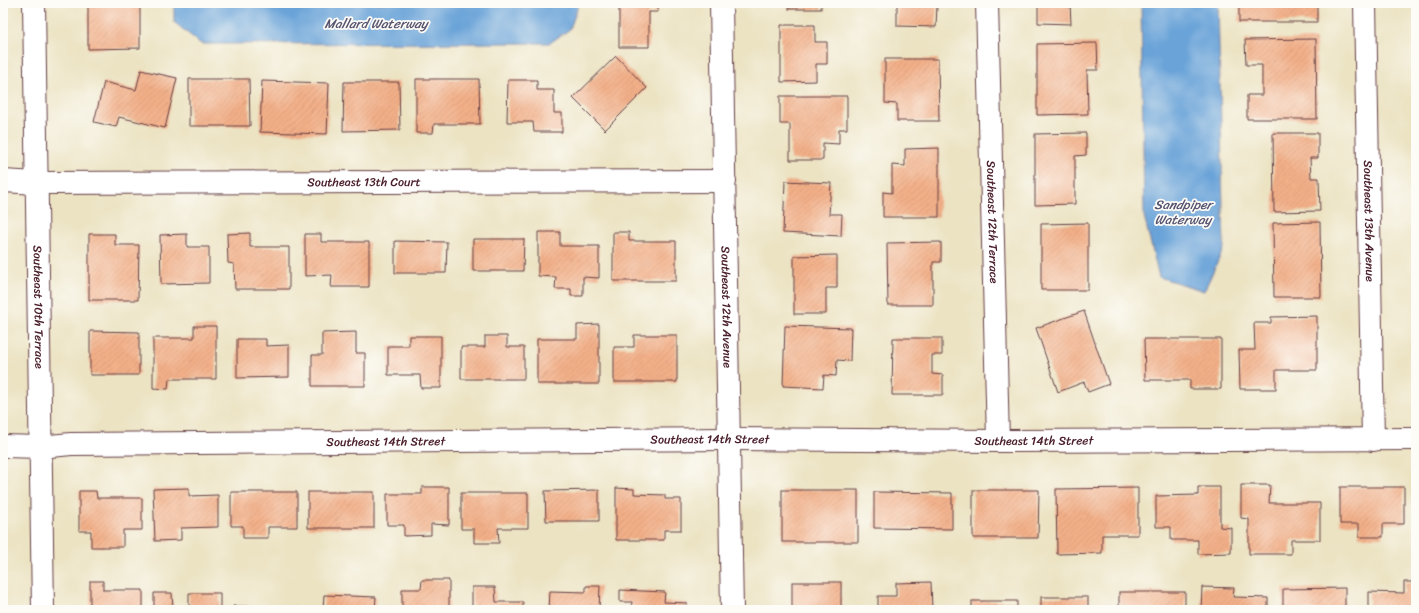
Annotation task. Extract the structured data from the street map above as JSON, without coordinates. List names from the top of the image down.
{
  "streets": {
    "street": [
      "Southeast 13th Court",
      "Southeast 13th Avenue",
      "Southeast 12th Terrace",
      "Southeast 12th Avenue",
      "Southeast 10th Terrace",
      "Southeast 14th Street"
    ]
  },
  "crossings": [
    ["Southeast 13th Court", "Southeast 12th Avenue"],
    ["Southeast 13th Court", "Southeast 10th Terrace"],
    ["Southeast 13th Avenue", "Southeast 14th Street"],
    ["Southeast 12th Terrace", "Southeast 14th Street"],
    ["Southeast 12th Avenue", "Southeast 14th Street"],
    ["Southeast 10th Terrace", "Southeast 14th Street"]
  ],
  "water": ["Mallard Waterway", "Sandpiper Waterway"]
}
